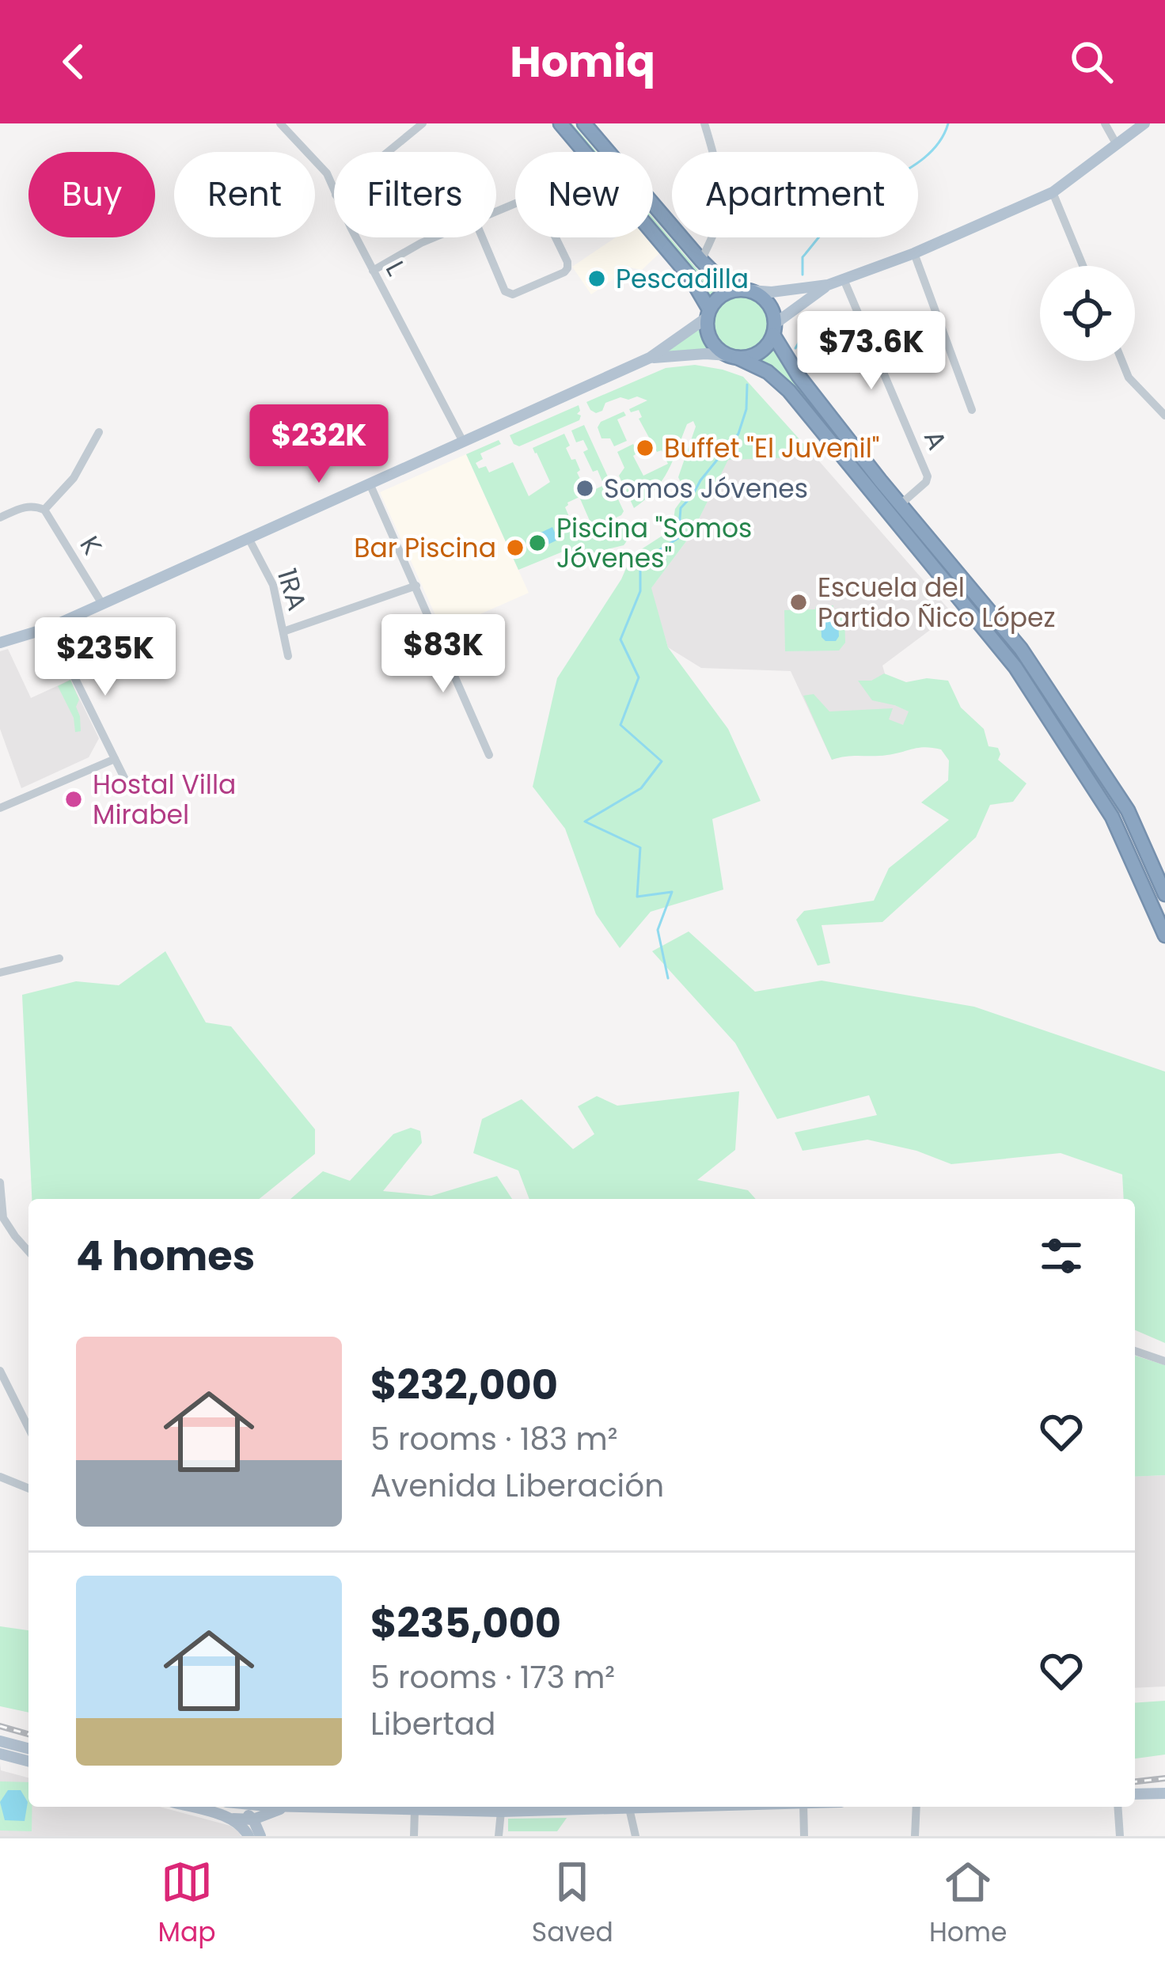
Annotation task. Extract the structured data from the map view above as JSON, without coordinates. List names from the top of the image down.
{
  "streets": {
    "street": [
      "L",
      "A",
      "K",
      "1RA"
    ]
  },
  "places": [
    "Pescadilla",
    "Buffet \"El Juvenil\"",
    "Somos Jóvenes",
    "Piscina \"Somos Jóvenes\"",
    "Bar Piscina",
    "Escuela del Partido Ñico López",
    "Hostal Villa Mirabel"
  ],
  "page": {
    "header": "Homiq",
    "chip": [
      "Buy",
      "Rent",
      "Filters",
      "New",
      "Apartment"
    ],
    "price": [
      "$73.6K",
      "$232K",
      "$83K",
      "$235K"
    ],
    "heading": "4 homes",
    "list": [
      {
        "name": "$232,000",
        "note": "5 rooms · 183 m² · Avenida Liberación"
      },
      {
        "name": "$235,000",
        "note": "5 rooms · 173 m² · Libertad"
      }
    ],
    "tabs": ["Map", "Saved", "Home"]
  }
}
